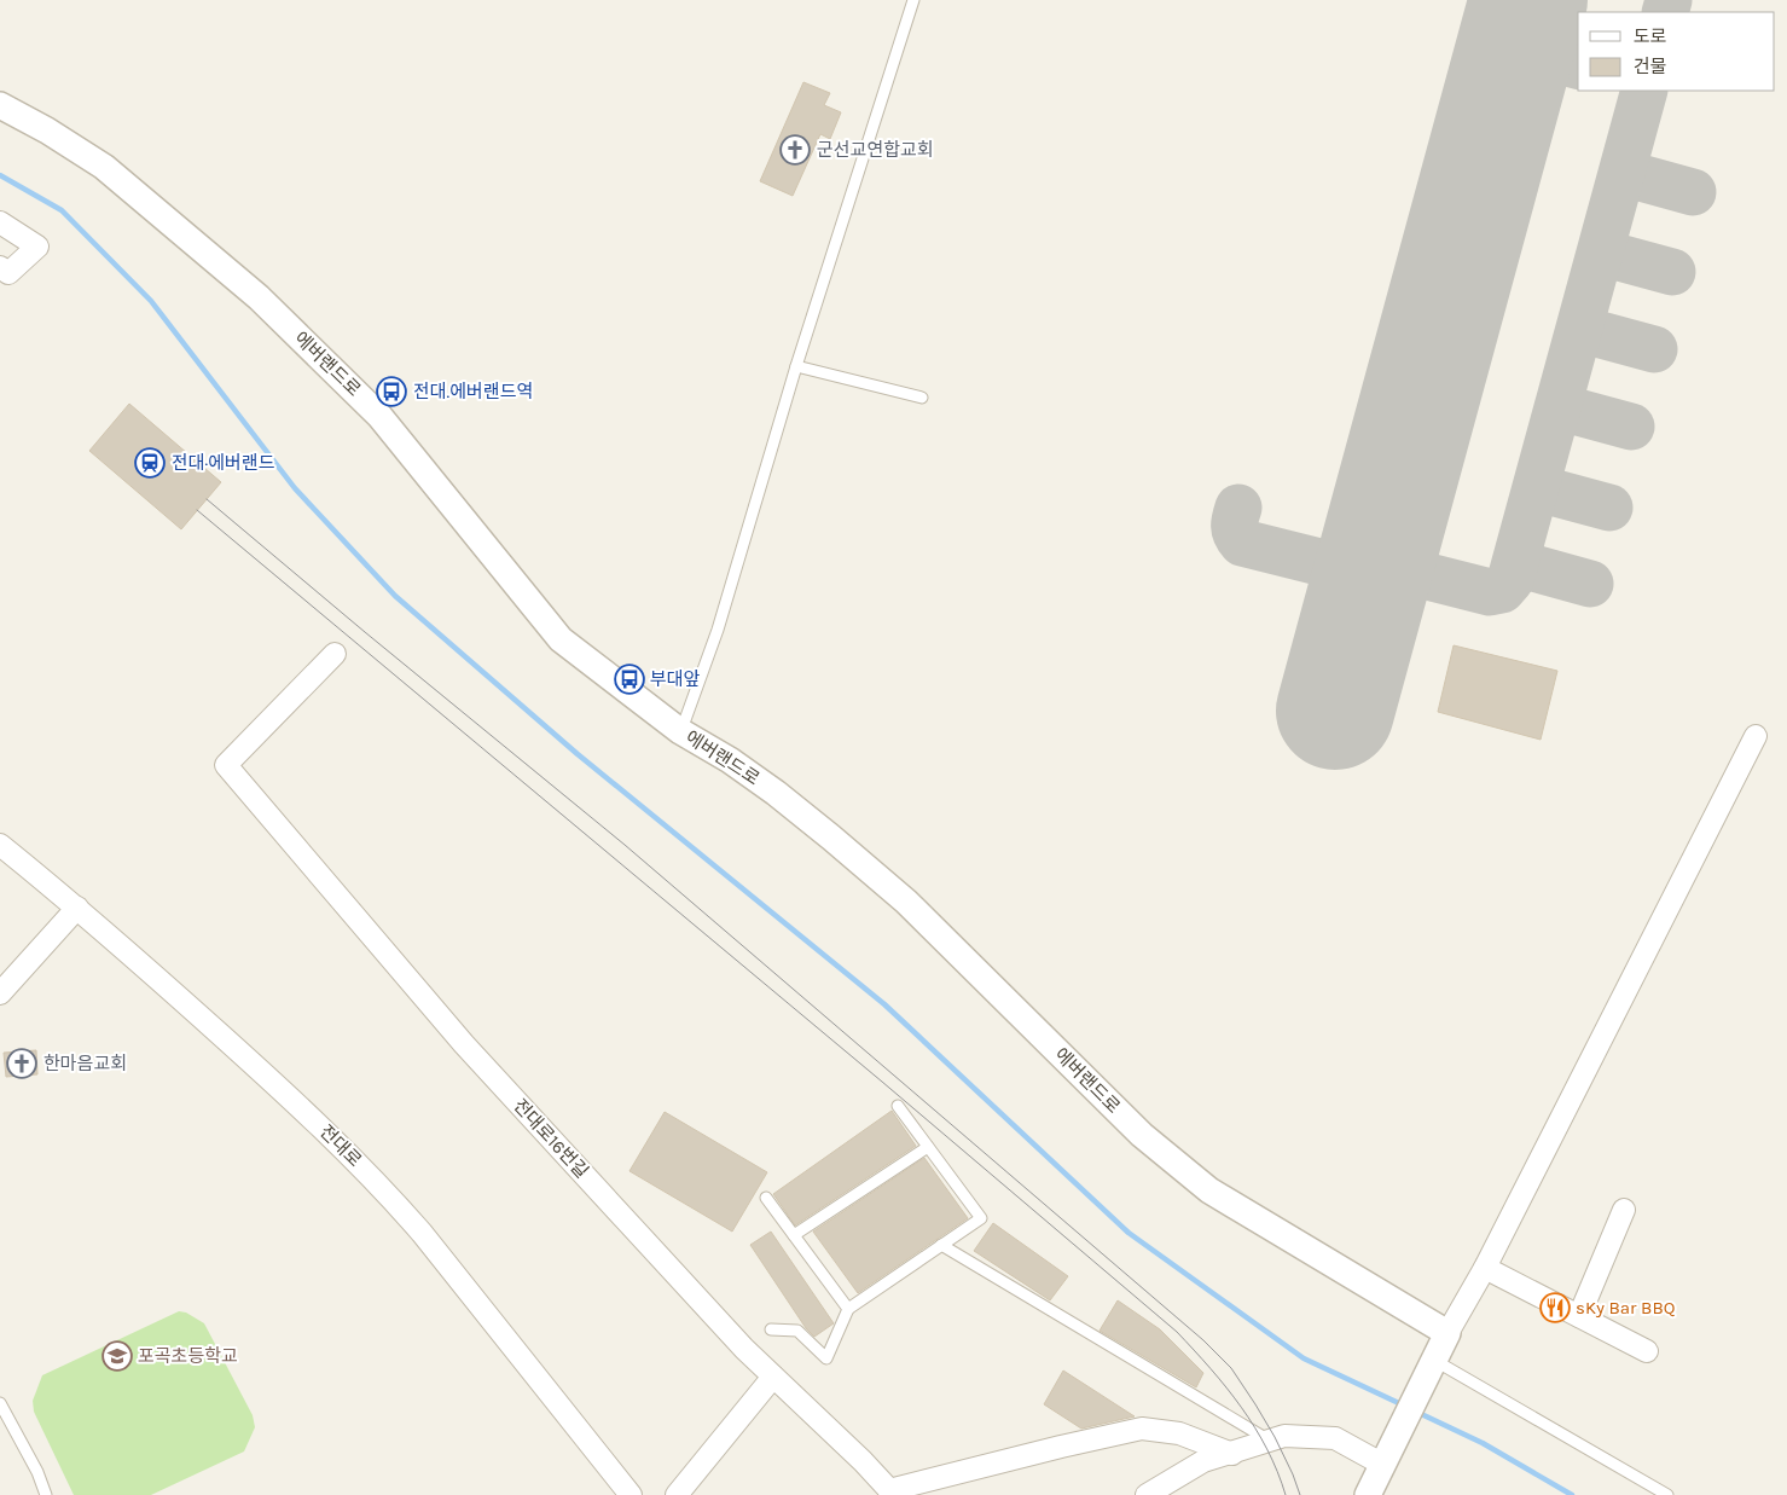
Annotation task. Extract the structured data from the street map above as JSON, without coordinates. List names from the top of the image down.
{
  "streets": {
    "street": ["에버랜드로", "전대로16번길", "전대로"]
  },
  "places": {
    "church": ["군선교연합교회", "한마음교회"],
    "bus stop": ["전대.에버랜드역", "부대앞"],
    "station": ["전대·에버랜드"],
    "restaurant": ["sKy Bar BBQ"],
    "school or university": ["포곡초등학교"]
  },
  "legend": ["도로", "건물"]
}
